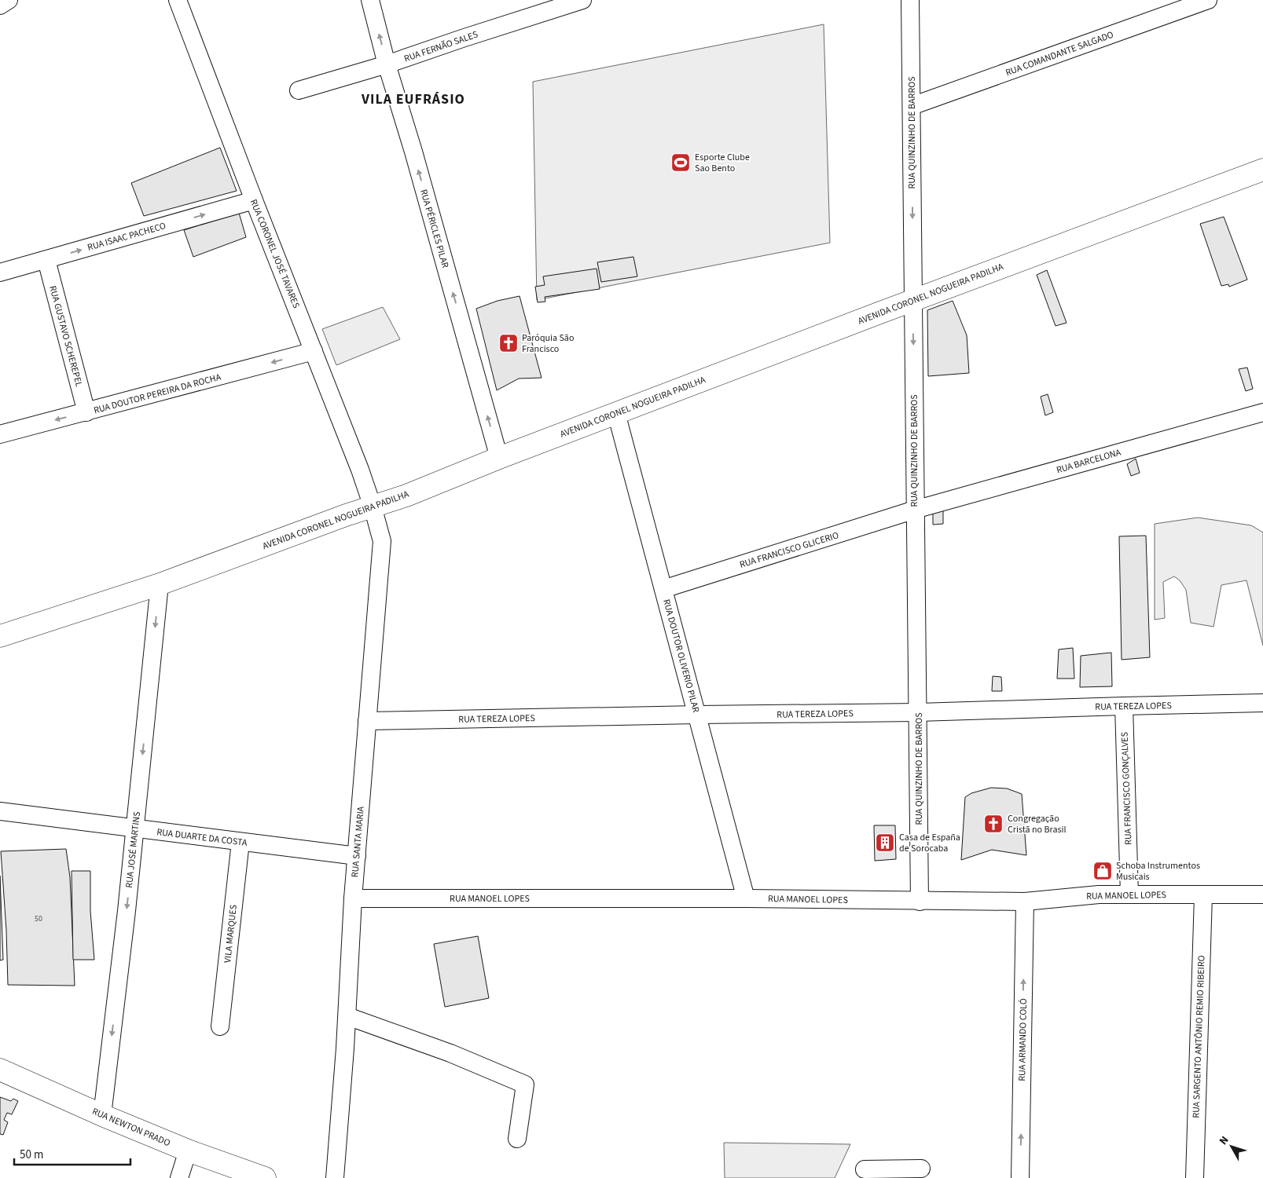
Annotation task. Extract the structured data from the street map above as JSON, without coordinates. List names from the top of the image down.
{
  "streets": {
    "main road": ["AVENIDA CORONEL NOGUEIRA PADILHA", "RUA NEWTON PRADO"],
    "street": [
      "RUA FERNÃO SALES",
      "RUA COMANDANTE SALGADO",
      "RUA QUINZINHO DE BARROS",
      "RUA PÉRICLES PILAR",
      "RUA ISAAC PACHECO",
      "RUA CORONEL JOSÉ TAVARES",
      "RUA GUSTAVO SCHEREPEL",
      "RUA DOUTOR PEREIRA DA ROCHA",
      "RUA BARCELONA",
      "RUA FRANCISCO GLICERIO",
      "RUA DOUTOR OLIVERIO PILAR",
      "RUA TEREZA LOPES",
      "RUA FRANCISCO GONÇALVES",
      "RUA DUARTE DA COSTA",
      "RUA SANTA MARIA",
      "RUA JOSÉ MARTINS",
      "RUA MANOEL LOPES",
      "VILA MARQUES",
      "RUA SARGENTO ANTÔNIO REMIO RIBEIRO",
      "RUA ARMANDO COLÓ"
    ]
  },
  "crossings": [
    ["RUA FERNÃO SALES", "RUA PÉRICLES PILAR"],
    ["RUA COMANDANTE SALGADO", "RUA QUINZINHO DE BARROS"],
    ["RUA QUINZINHO DE BARROS", "AVENIDA CORONEL NOGUEIRA PADILHA"],
    ["RUA QUINZINHO DE BARROS", "RUA BARCELONA"],
    ["RUA QUINZINHO DE BARROS", "RUA FRANCISCO GLICERIO"],
    ["RUA QUINZINHO DE BARROS", "RUA TEREZA LOPES"],
    ["RUA QUINZINHO DE BARROS", "RUA MANOEL LOPES"],
    ["RUA PÉRICLES PILAR", "AVENIDA CORONEL NOGUEIRA PADILHA"],
    ["RUA ISAAC PACHECO", "RUA CORONEL JOSÉ TAVARES"],
    ["RUA ISAAC PACHECO", "RUA GUSTAVO SCHEREPEL"],
    ["RUA CORONEL JOSÉ TAVARES", "AVENIDA CORONEL NOGUEIRA PADILHA"],
    ["RUA CORONEL JOSÉ TAVARES", "RUA DOUTOR PEREIRA DA ROCHA"],
    ["RUA CORONEL JOSÉ TAVARES", "RUA SANTA MARIA"],
    ["AVENIDA CORONEL NOGUEIRA PADILHA", "RUA DOUTOR OLIVERIO PILAR"],
    ["AVENIDA CORONEL NOGUEIRA PADILHA", "RUA SANTA MARIA"],
    ["AVENIDA CORONEL NOGUEIRA PADILHA", "RUA JOSÉ MARTINS"],
    ["RUA GUSTAVO SCHEREPEL", "RUA DOUTOR PEREIRA DA ROCHA"],
    ["RUA BARCELONA", "RUA FRANCISCO GLICERIO"],
    ["RUA FRANCISCO GLICERIO", "RUA DOUTOR OLIVERIO PILAR"],
    ["RUA DOUTOR OLIVERIO PILAR", "RUA TEREZA LOPES"],
    ["RUA DOUTOR OLIVERIO PILAR", "RUA MANOEL LOPES"],
    ["RUA TEREZA LOPES", "RUA FRANCISCO GONÇALVES"],
    ["RUA TEREZA LOPES", "RUA SANTA MARIA"],
    ["RUA FRANCISCO GONÇALVES", "RUA MANOEL LOPES"],
    ["RUA DUARTE DA COSTA", "RUA SANTA MARIA"],
    ["RUA DUARTE DA COSTA", "RUA JOSÉ MARTINS"],
    ["RUA DUARTE DA COSTA", "VILA MARQUES"],
    ["RUA SANTA MARIA", "RUA MANOEL LOPES"],
    ["RUA JOSÉ MARTINS", "RUA NEWTON PRADO"],
    ["RUA MANOEL LOPES", "RUA SARGENTO ANTÔNIO REMIO RIBEIRO"],
    ["RUA MANOEL LOPES", "RUA ARMANDO COLÓ"]
  ],
  "one_way": [
    "RUA QUINZINHO DE BARROS",
    "RUA PÉRICLES PILAR",
    "RUA ISAAC PACHECO",
    "RUA DOUTOR PEREIRA DA ROCHA",
    "RUA JOSÉ MARTINS",
    "RUA ARMANDO COLÓ"
  ],
  "districts": ["VILA EUFRÁSIO"],
  "places": {
    "sports": ["Esporte Clube Sao Bento"],
    "church": ["Paróquia São Francisco", "Congregação Cristã no Brasil"],
    "building": ["Casa de España de Sorocaba"],
    "shop": ["Schoba Instrumentos Musicais"]
  },
  "house_numbers": ["50"],
  "scale_bar": "50 m",
  "north": "top left"
}
